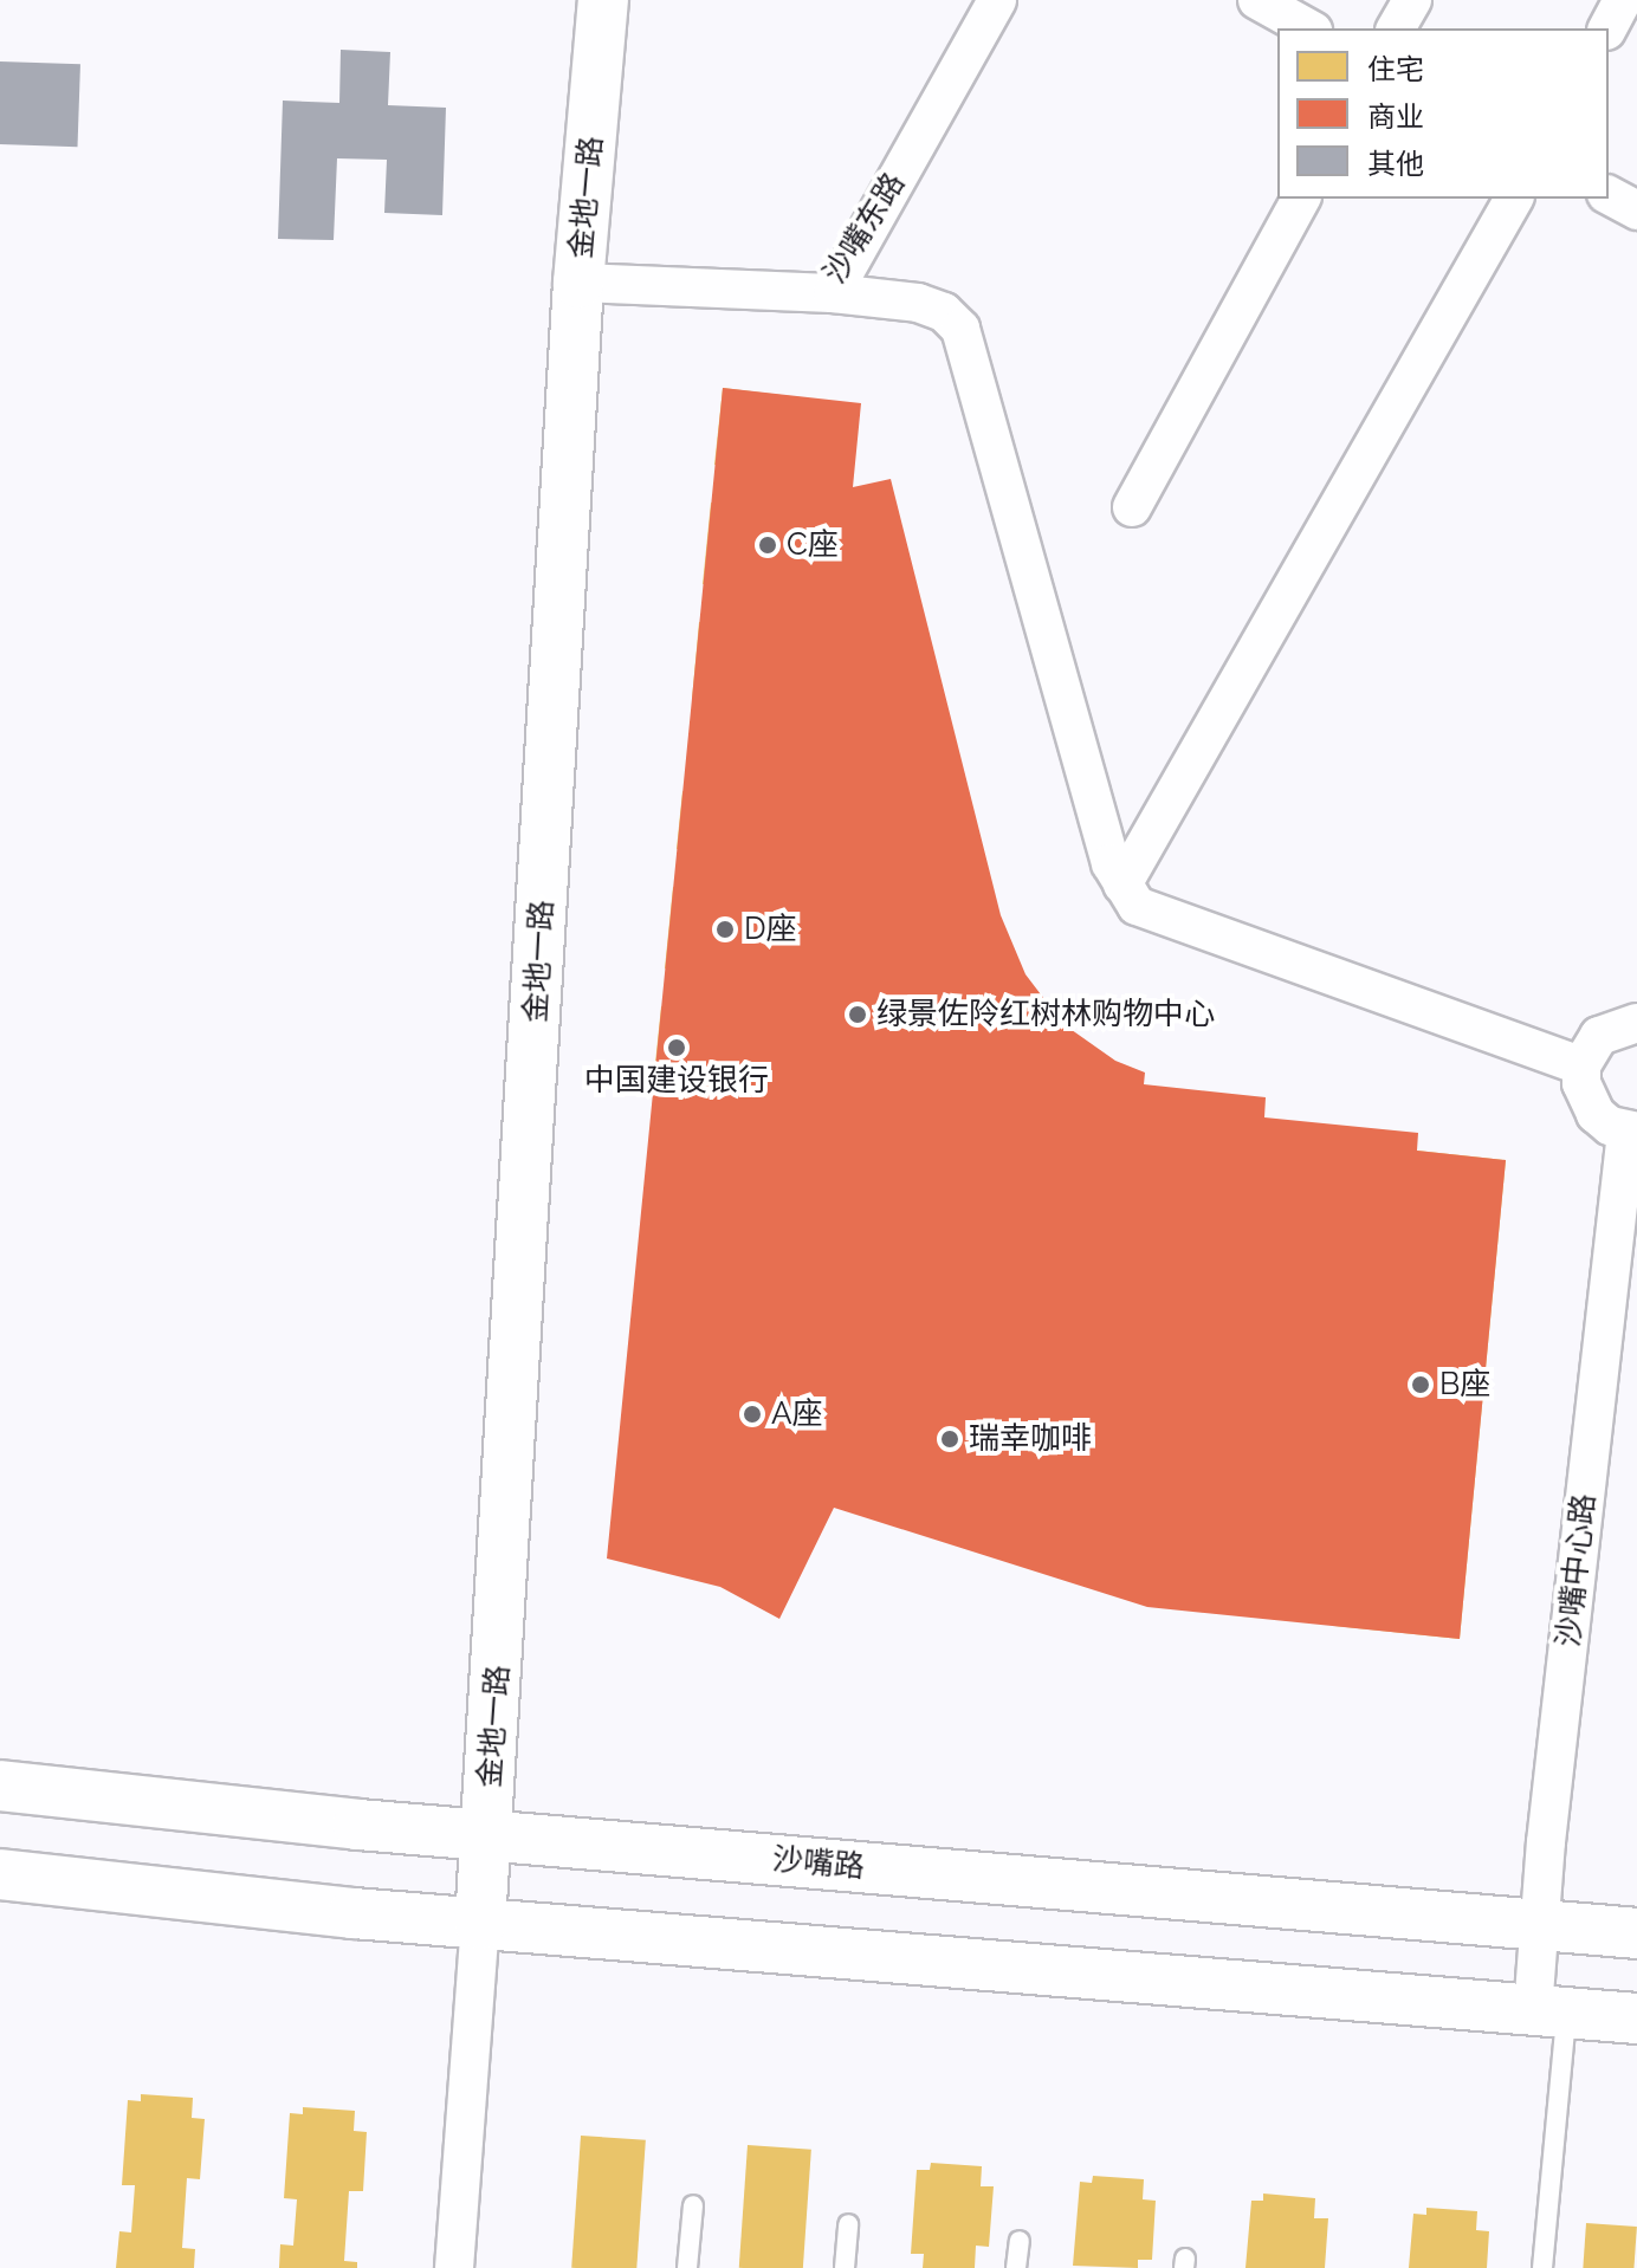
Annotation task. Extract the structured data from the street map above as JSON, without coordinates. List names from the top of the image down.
{
  "streets": {
    "street": [
      "金地一路",
      "沙嘴东路",
      "沙嘴中心路",
      "沙嘴路"
    ]
  },
  "crossings": [
    ["金地一路", "沙嘴东路"],
    ["金地一路", "沙嘴路"],
    ["沙嘴中心路", "沙嘴路"]
  ],
  "places": [
    "C座",
    "D座",
    "绿景佐阾红树林购物中心",
    "中国建设银行",
    "B座",
    "A座",
    "瑞幸咖啡"
  ],
  "legend": ["住宅", "商业", "其他"]
}
